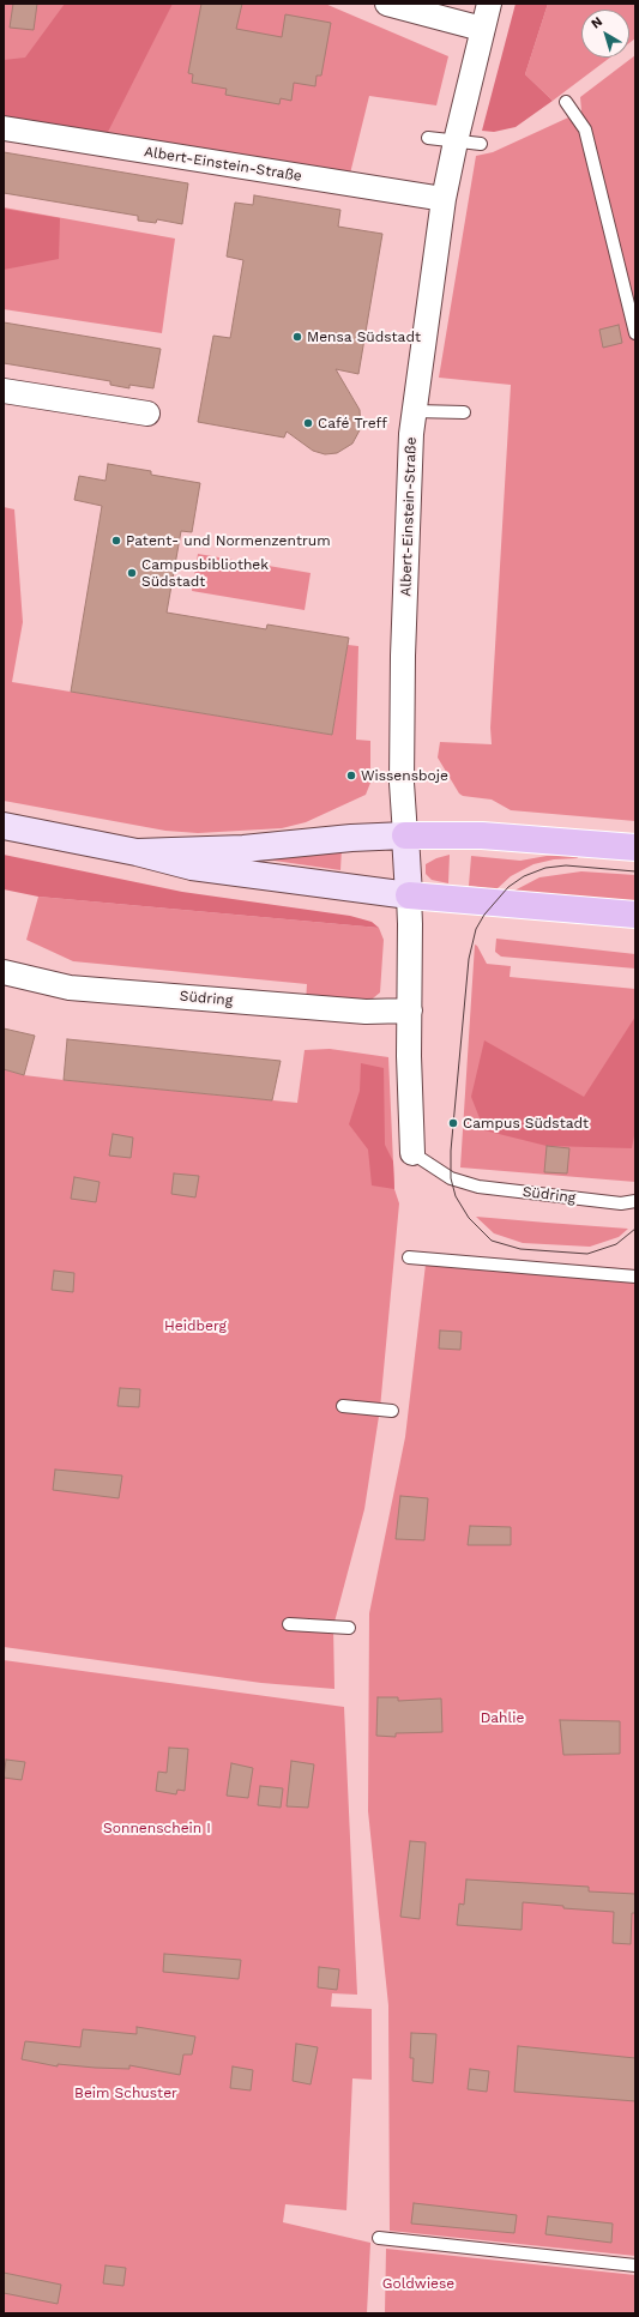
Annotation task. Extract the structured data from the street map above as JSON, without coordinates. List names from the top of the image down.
{
  "streets": {
    "main road": ["Südring"],
    "street": ["Albert-Einstein-Straße"]
  },
  "crossings": [
    ["Albert-Einstein-Straße", "Südring"]
  ],
  "parks": [
    "Heidberg",
    "Dahlie",
    "Sonnenschein I",
    "Beim Schuster",
    "Goldwiese"
  ],
  "places": [
    "Mensa Südstadt",
    "Café Treff",
    "Patent- und Normenzentrum",
    "Campusbibliothek Südstadt",
    "Wissensboje",
    "Campus Südstadt"
  ],
  "north": "top left"
}
